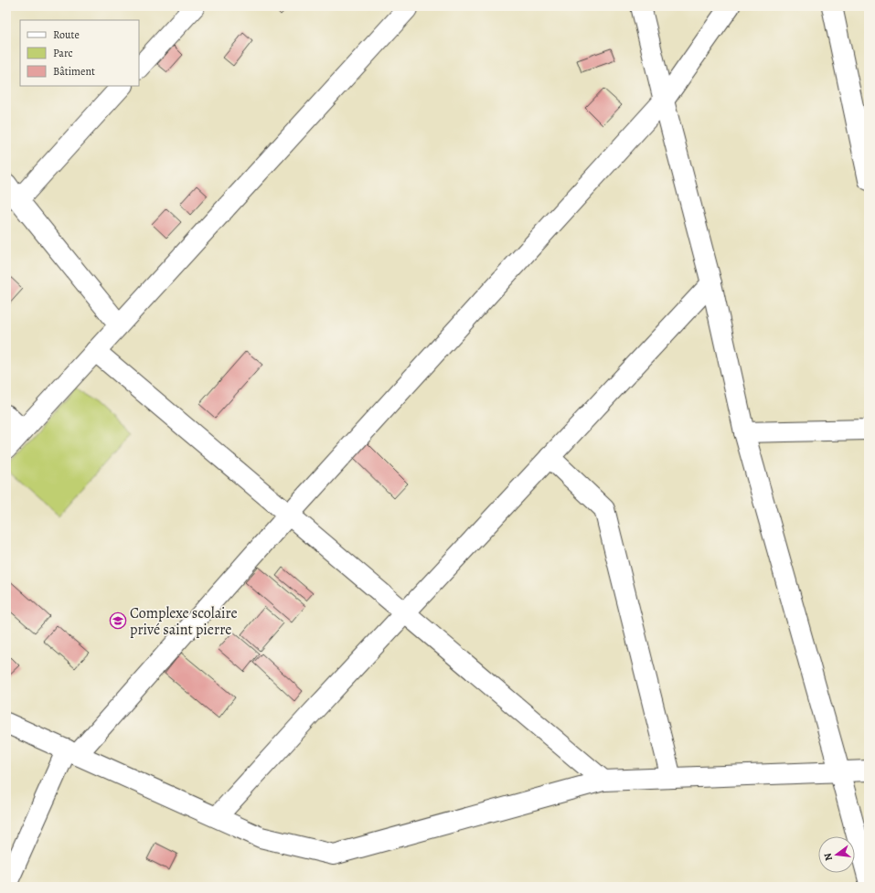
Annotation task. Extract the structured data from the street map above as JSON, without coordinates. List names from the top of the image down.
{
  "places": {
    "school or university": ["Complexe scolaire privé saint pierre"]
  },
  "legend": ["Route", "Parc", "Bâtiment"],
  "north": "left"
}
